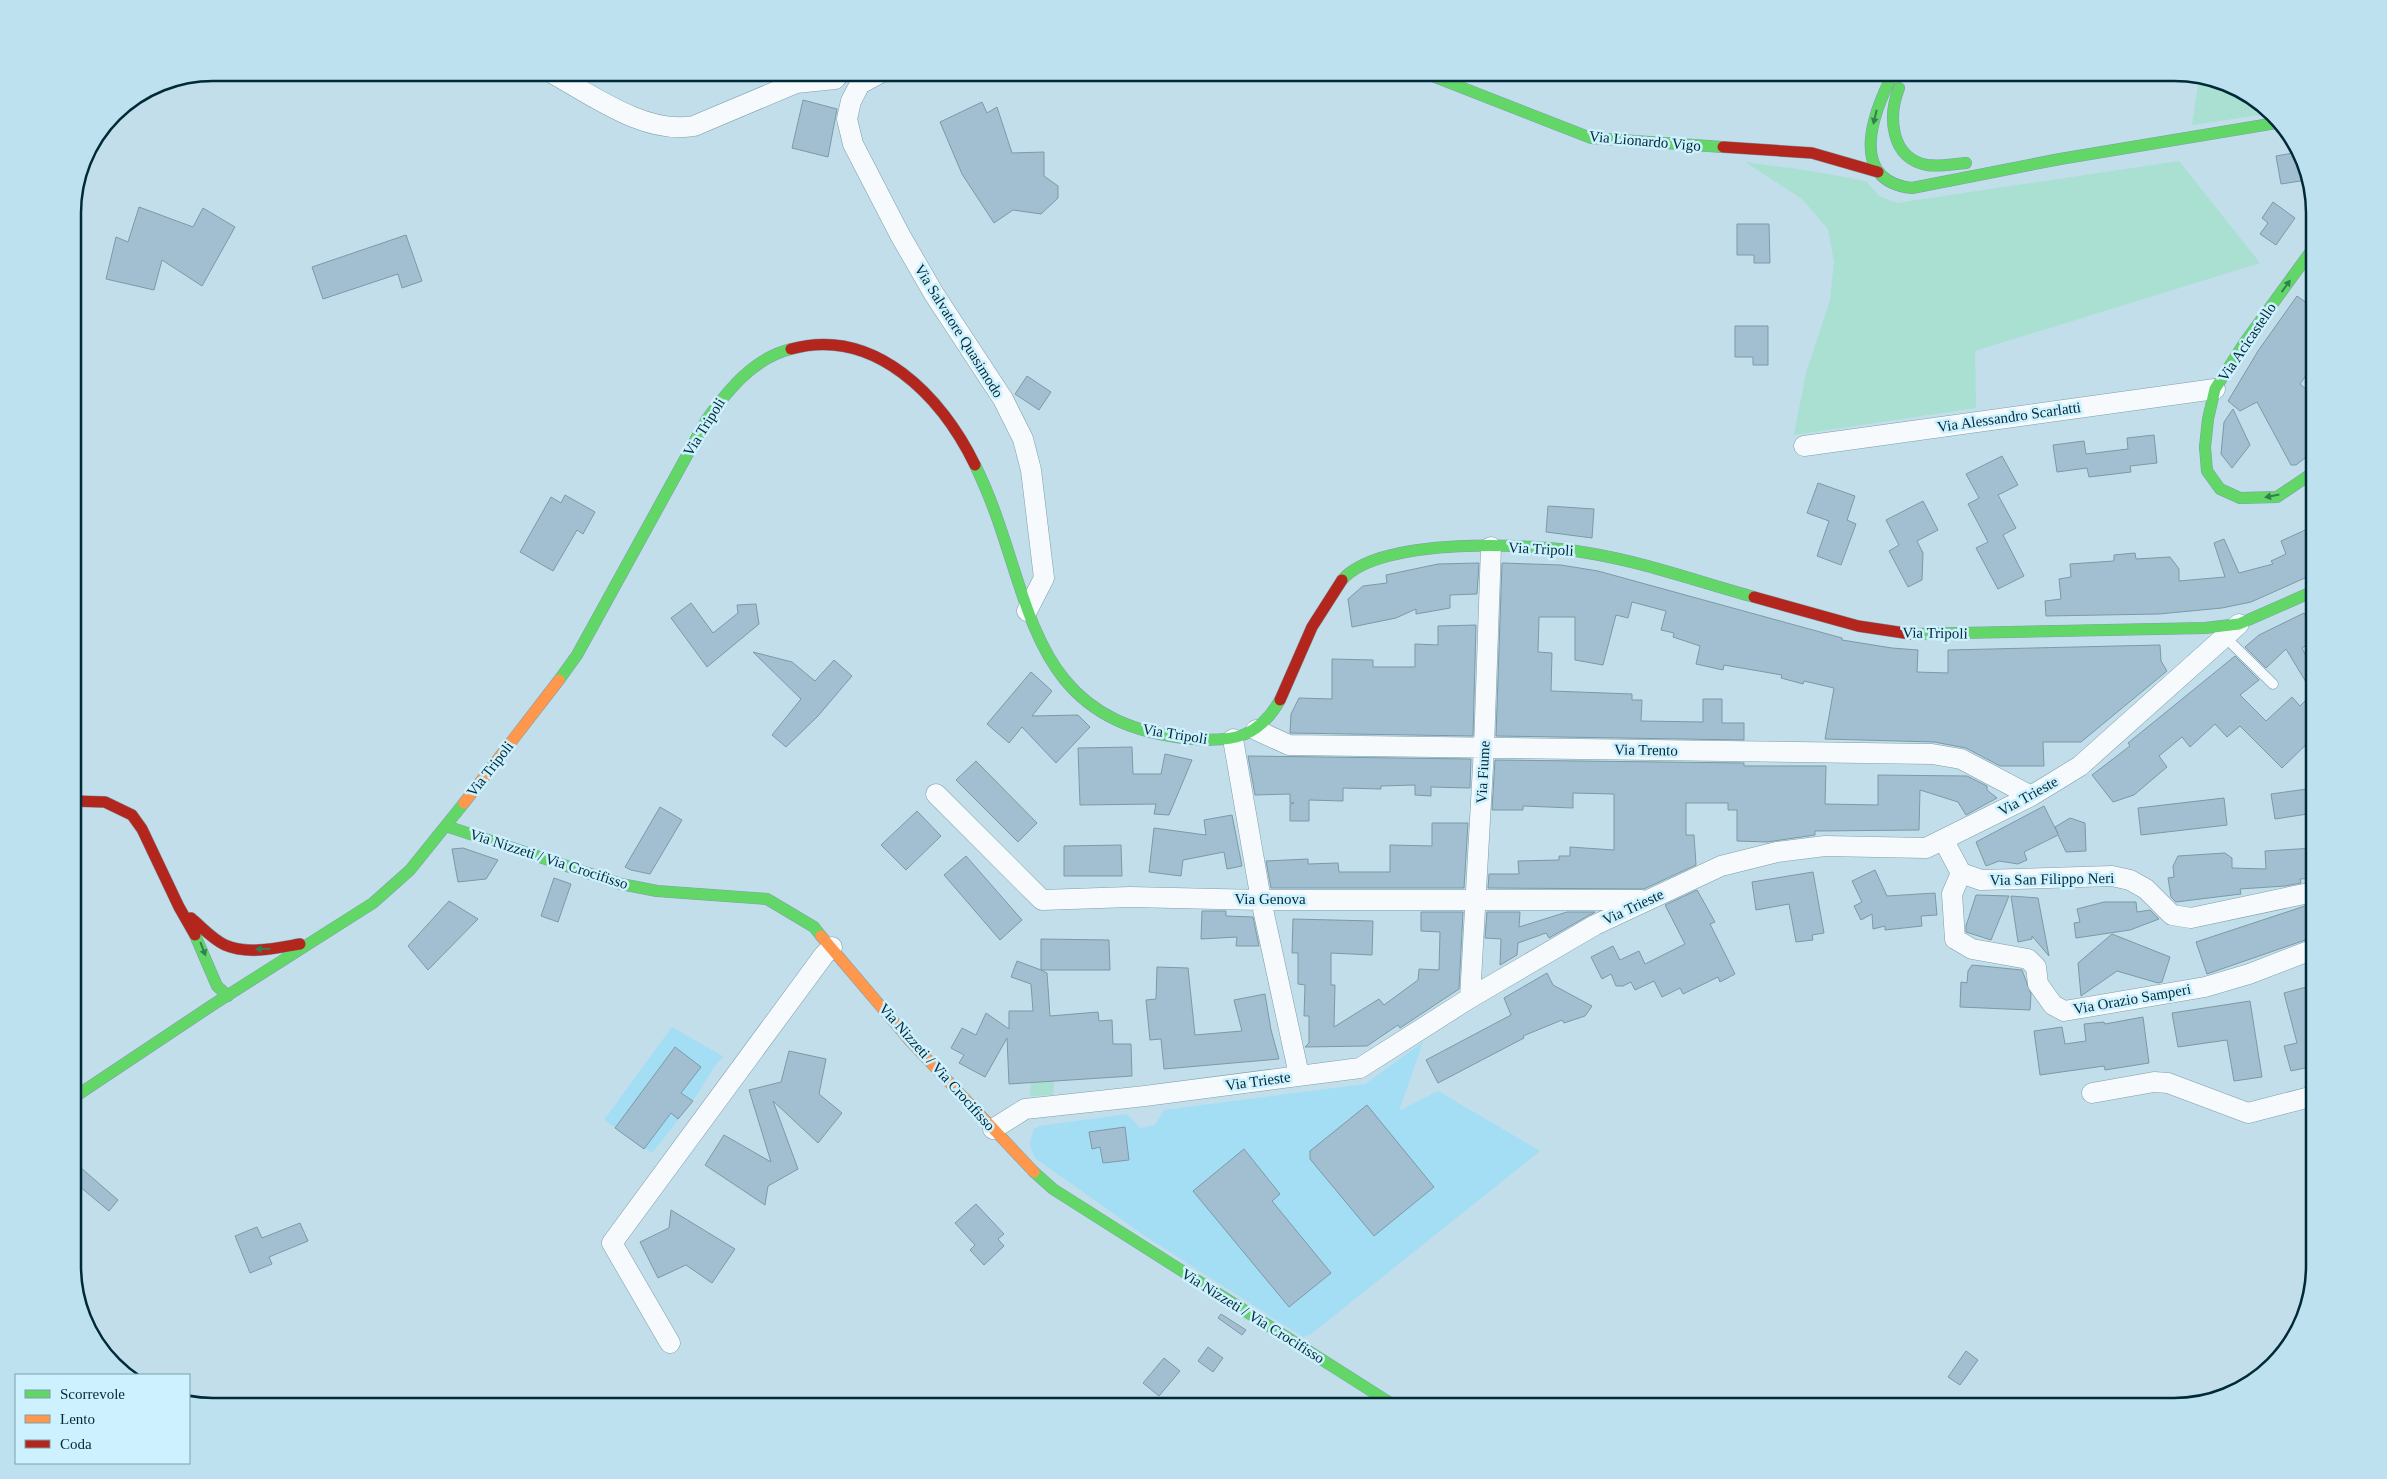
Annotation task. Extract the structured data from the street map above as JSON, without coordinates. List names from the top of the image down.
{
  "streets": {
    "street": [
      "Via Lionardo Vigo",
      "Via Salvatore Quasimodo",
      "Via Acicastello",
      "Via Alessandro Scarlatti",
      "Via Tripoli",
      "Via Trento",
      "Via Fiume",
      "Via Trieste",
      "Via Nizzeti / Via Crocifisso",
      "Via San Filippo Neri",
      "Via Genova",
      "Via Orazio Samperi"
    ]
  },
  "crossings": [
    ["Via Salvatore Quasimodo", "Via Tripoli"],
    ["Via Acicastello", "Via Alessandro Scarlatti"],
    ["Via Tripoli", "Via Trento"],
    ["Via Tripoli", "Via Fiume"],
    ["Via Tripoli", "Via Trieste"],
    ["Via Tripoli", "Via Nizzeti / Via Crocifisso"],
    ["Via Trento", "Via Fiume"],
    ["Via Trento", "Via Trieste"],
    ["Via Fiume", "Via Trieste"],
    ["Via Fiume", "Via Genova"],
    ["Via Trieste", "Via Nizzeti / Via Crocifisso"],
    ["Via Trieste", "Via Genova"],
    ["Via San Filippo Neri", "Via Orazio Samperi"]
  ],
  "legend": ["Scorrevole", "Lento", "Coda"]
}
